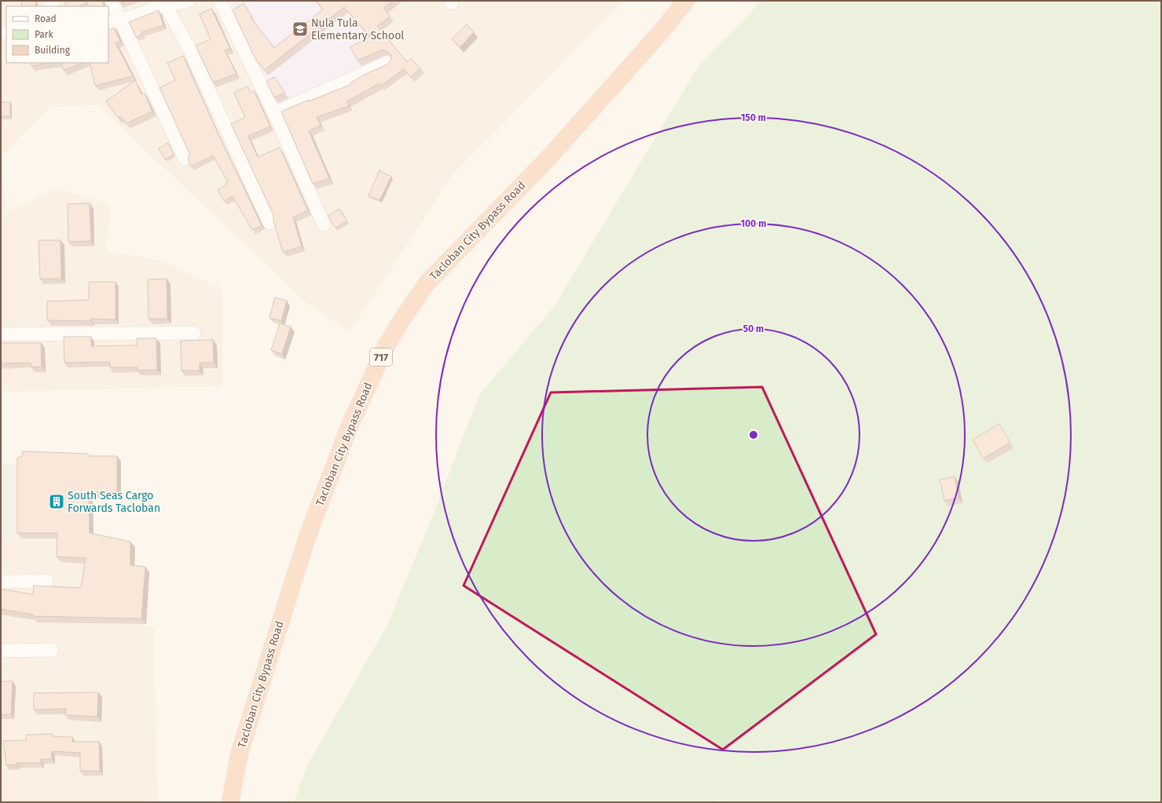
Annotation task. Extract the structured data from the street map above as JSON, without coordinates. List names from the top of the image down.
{
  "streets": {
    "highway": ["Tacloban City Bypass Road", "717"]
  },
  "places": {
    "school or university": ["Nula Tula Elementary School"],
    "building": ["South Seas Cargo Forwards Tacloban"]
  },
  "legend": ["Road", "Park", "Building"],
  "rings": ["150 m", "100 m", "50 m"]
}
